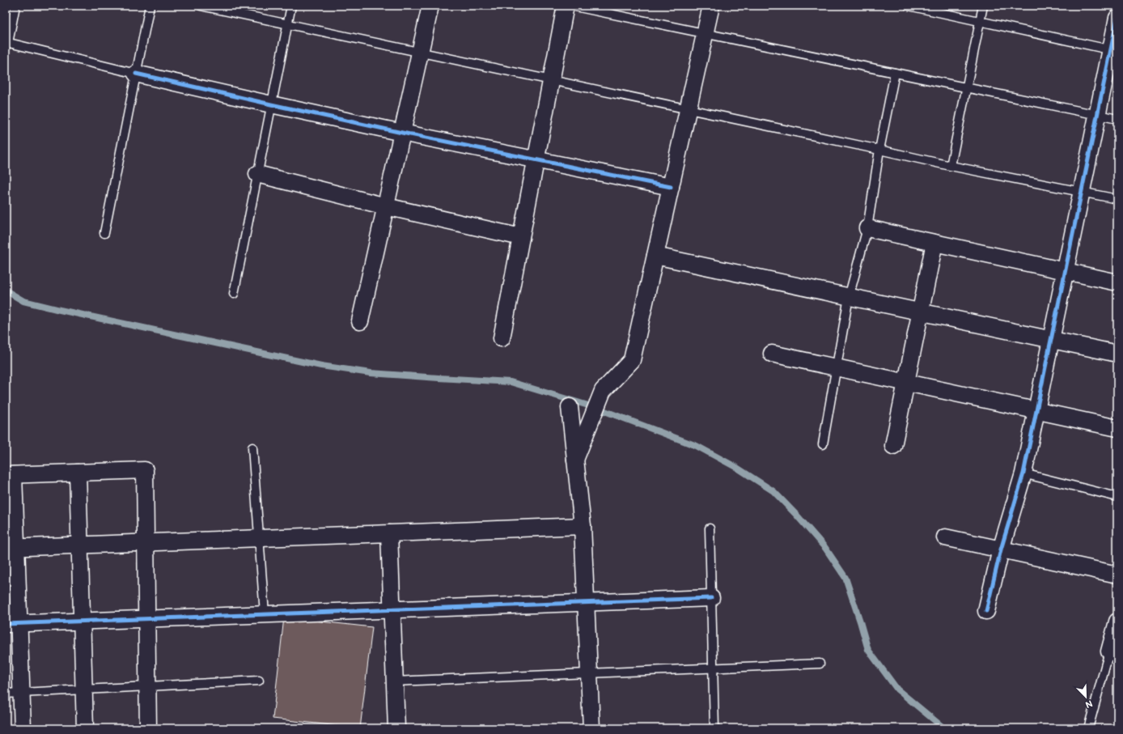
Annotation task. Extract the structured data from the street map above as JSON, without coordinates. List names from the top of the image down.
{
  "north": "bottom right"
}
